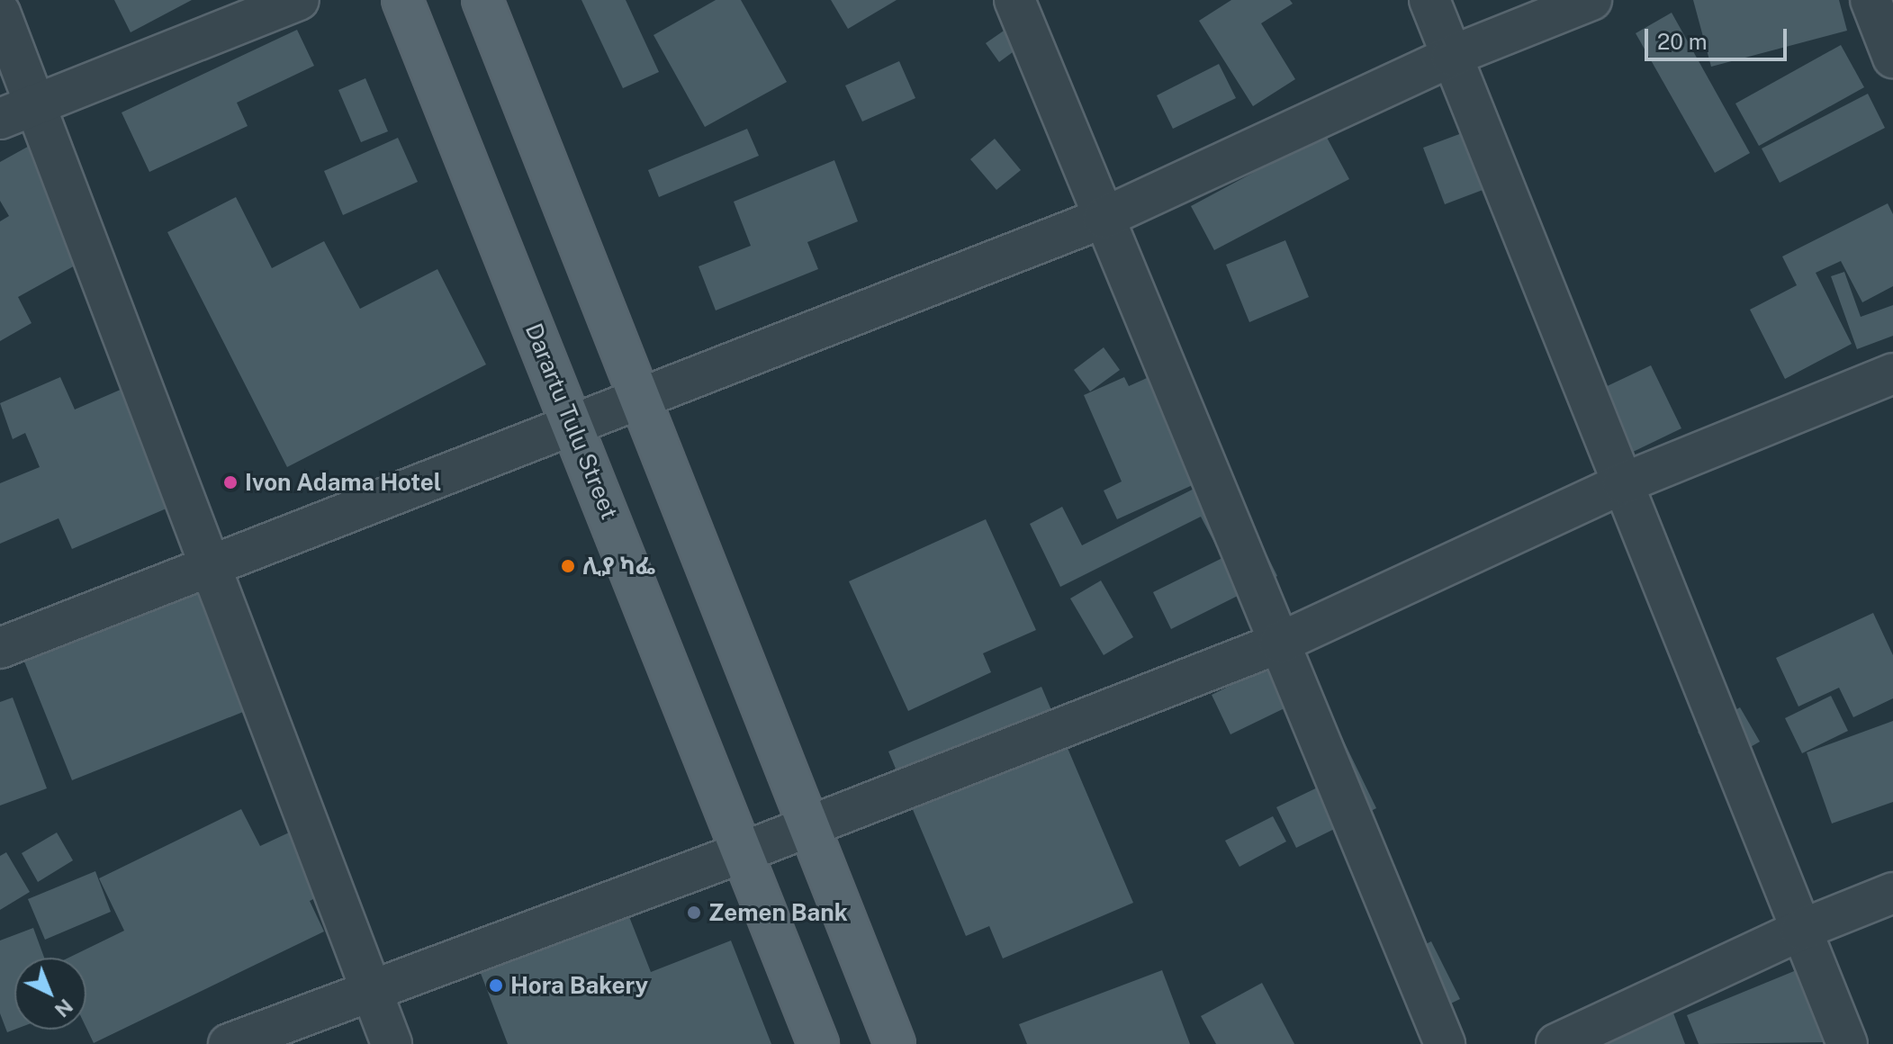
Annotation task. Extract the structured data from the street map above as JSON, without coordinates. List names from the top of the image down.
{
  "streets": {
    "main road": ["Darartu Tulu Street"]
  },
  "places": [
    "Ivon Adama Hotel",
    "ሊያ ካፌ",
    "Zemen Bank",
    "Hora Bakery"
  ],
  "scale_bar": "20 m",
  "north": "bottom right"
}
